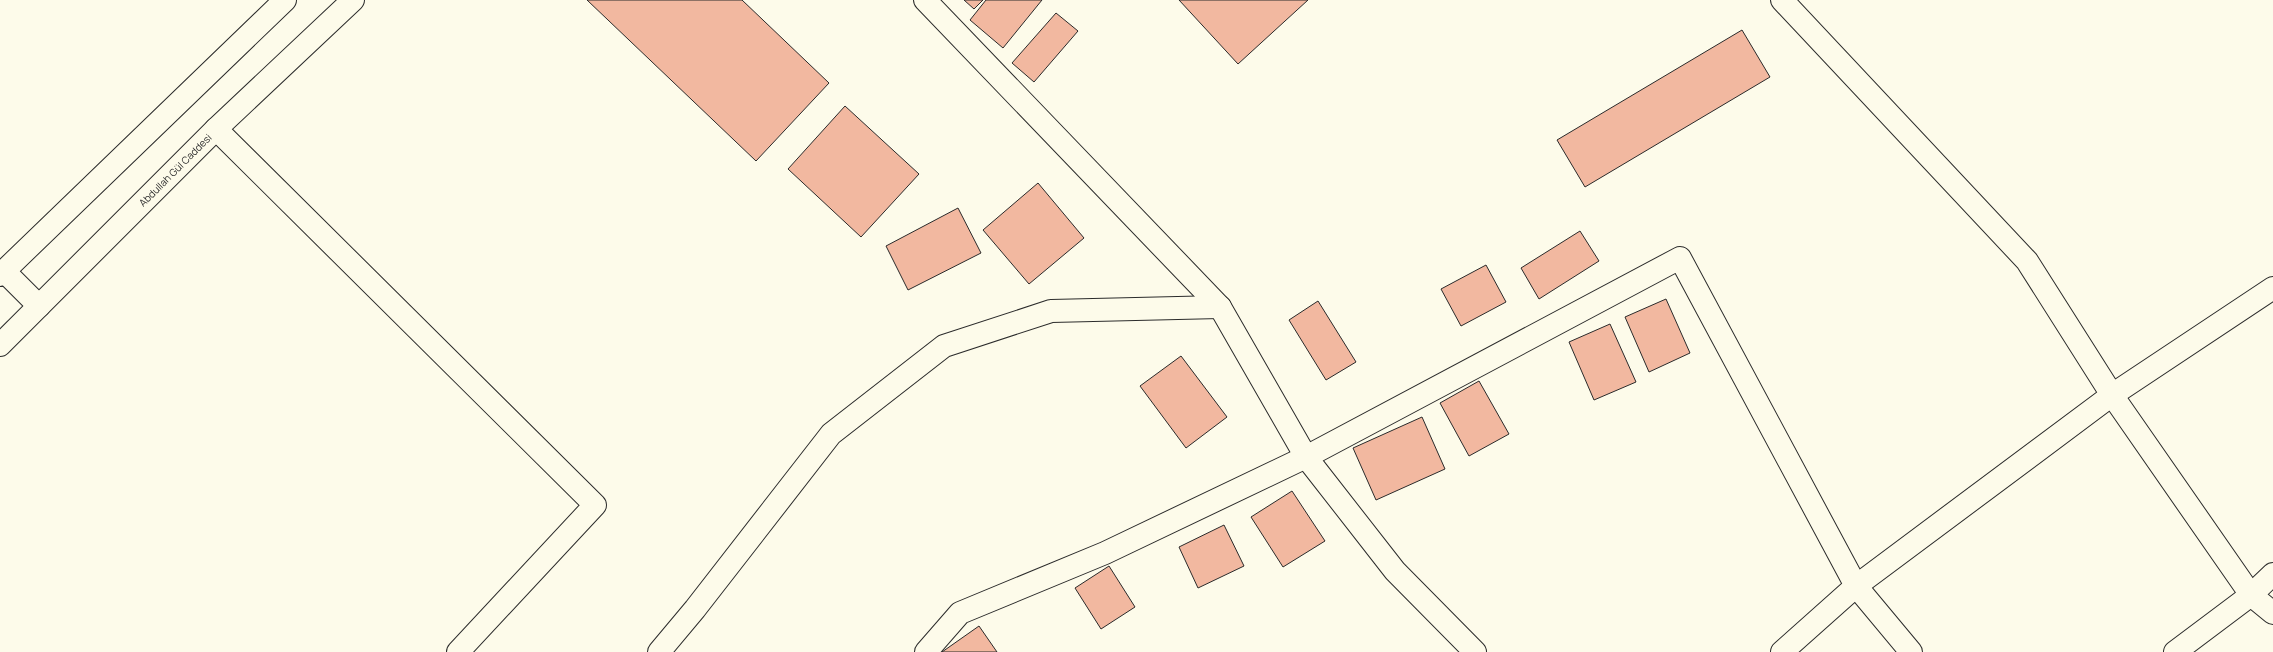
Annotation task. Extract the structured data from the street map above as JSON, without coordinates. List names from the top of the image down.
{
  "streets": {
    "street": ["Abdullah Gül Caddesi"]
  }
}
